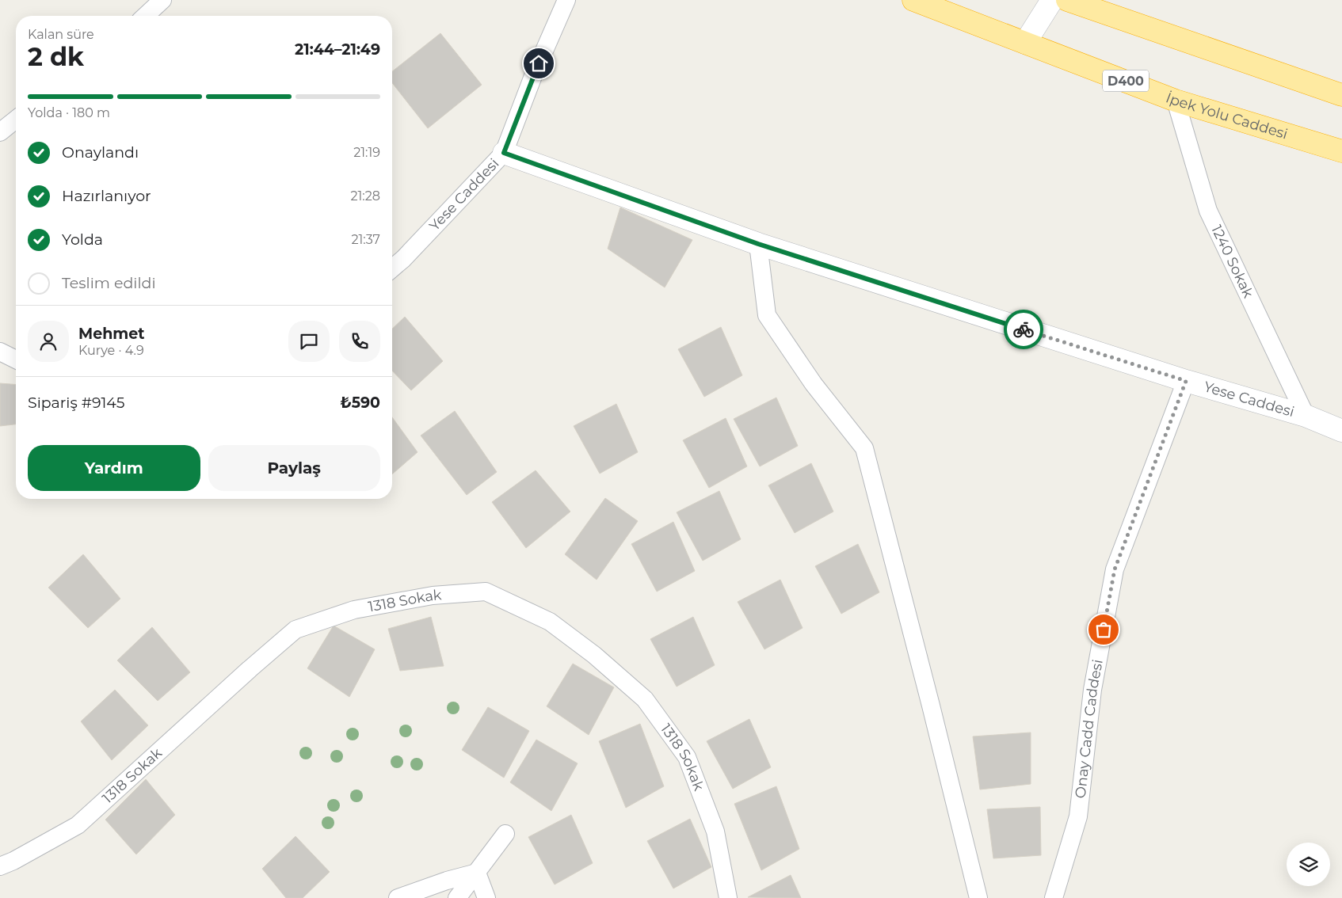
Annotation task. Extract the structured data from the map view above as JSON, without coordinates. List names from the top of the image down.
{
  "streets": {
    "highway": ["D400", "İpek Yolu Caddesi"],
    "street": [
      "Yese Caddesi",
      "1240 Sokak",
      "1318 Sokak",
      "Onay Cadd Caddesi"
    ]
  },
  "crossings": [
    ["İpek Yolu Caddesi", "1240 Sokak"],
    ["Yese Caddesi", "1240 Sokak"],
    ["Yese Caddesi", "Onay Cadd Caddesi"]
  ],
  "page": {
    "heading": ["2 dk", "Kalan süre", "21:44–21:49"],
    "panel": [
      "Mehmet",
      "Kurye · 4.9",
      "Sipariş #9145",
      "₺590"
    ],
    "bar": "Yolda · 180 m",
    "list": [
      ["Onaylandı", "21:19"],
      ["Hazırlanıyor", "21:28"],
      ["Yolda", "21:37"],
      "Teslim edildi"
    ],
    "buttons": ["Yardım", "Paylaş"]
  }
}
